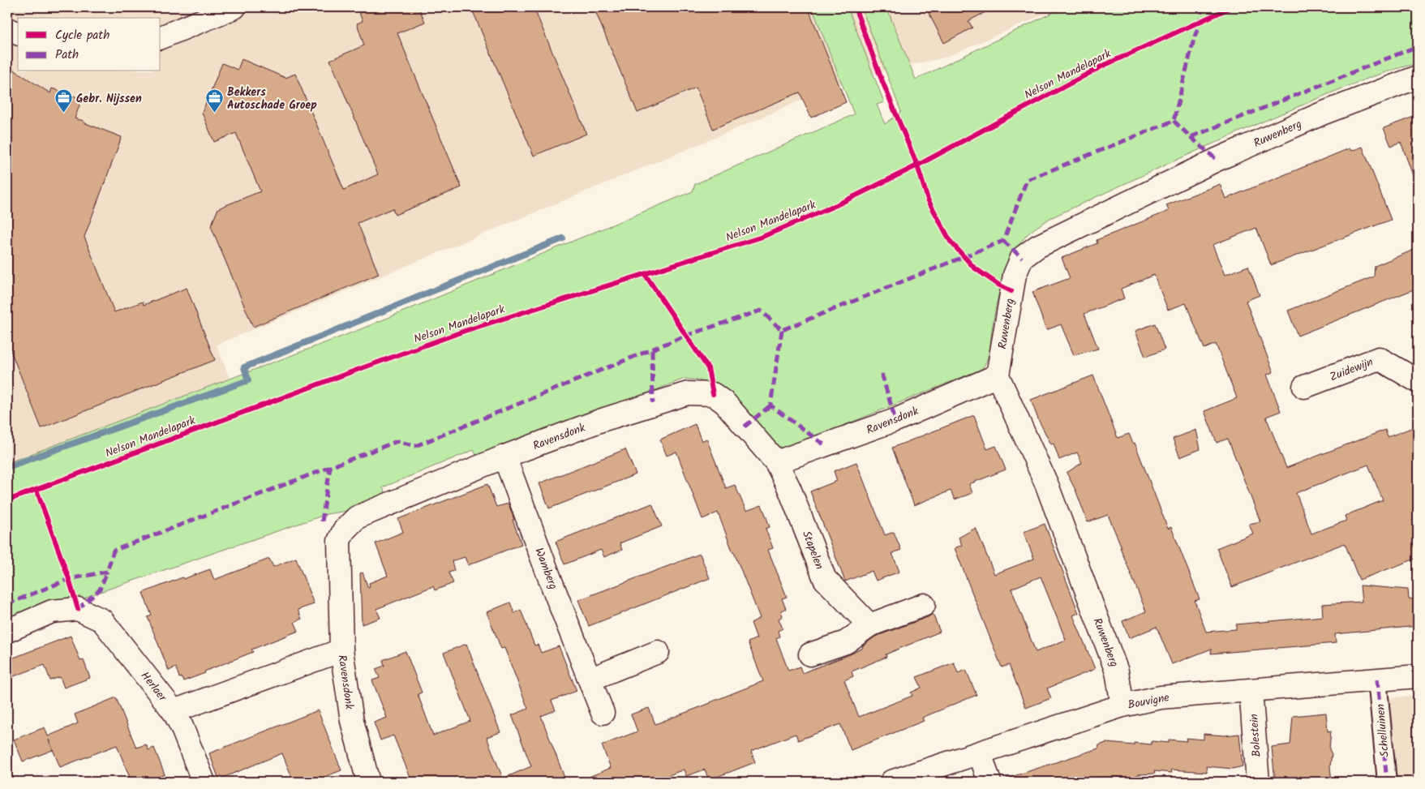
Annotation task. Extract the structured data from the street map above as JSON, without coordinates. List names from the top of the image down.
{
  "streets": {
    "street": [
      "Ruwenberg",
      "Zuidewijn",
      "Ravensdonk",
      "Stapelen",
      "Wamberg",
      "Herlaer",
      "Bouvigne",
      "Schelluinen",
      "Bolestein"
    ],
    "cycle path": ["Nelson Mandelapark"]
  },
  "crossings": [
    ["Ruwenberg", "Ravensdonk"],
    ["Ruwenberg", "Bouvigne"],
    ["Ravensdonk", "Stapelen"],
    ["Ravensdonk", "Wamberg"],
    ["Ravensdonk", "Herlaer"],
    ["Bouvigne", "Schelluinen"],
    ["Bouvigne", "Bolestein"]
  ],
  "places": {
    "office": ["Gebr. Nijssen", "Bekkers Autoschade Groep"]
  },
  "legend": ["Cycle path", "Path"]
}
